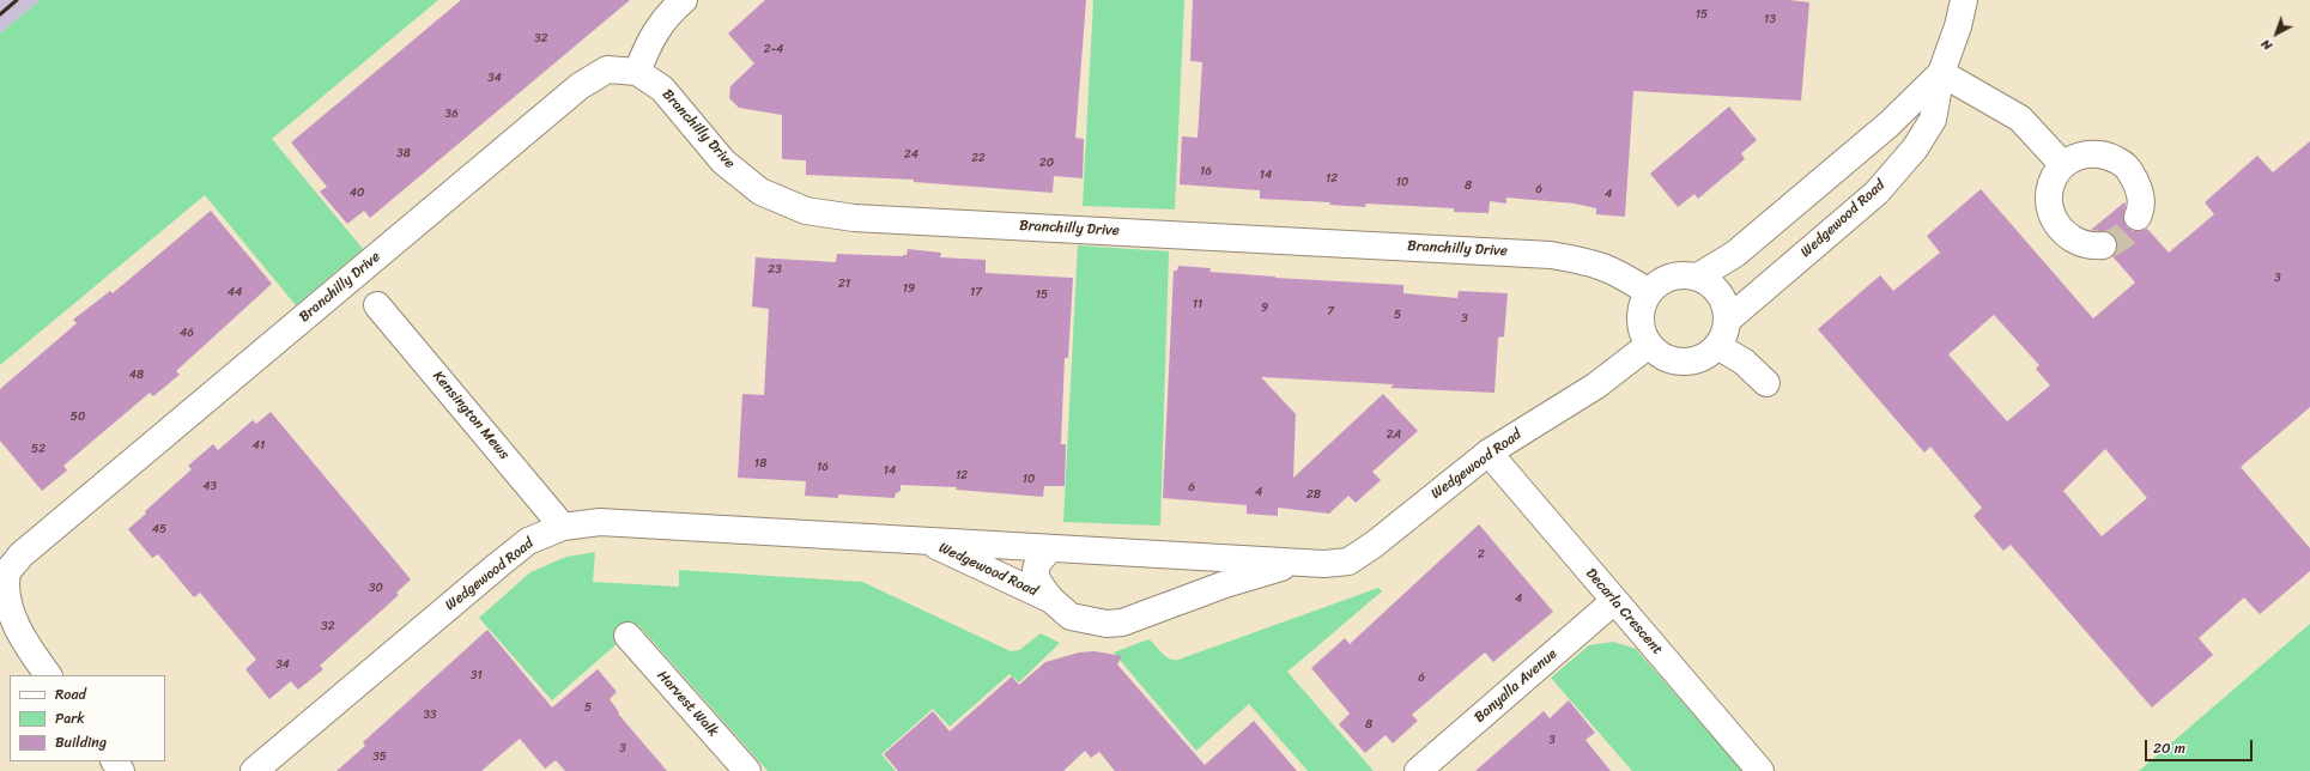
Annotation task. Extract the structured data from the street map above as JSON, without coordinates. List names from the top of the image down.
{
  "streets": {
    "street": [
      "Branchilly Drive",
      "Wedgewood Road",
      "Kensington Mews",
      "Decarla Crescent",
      "Banyalla Avenue",
      "Harvest Walk"
    ]
  },
  "crossings": [
    ["Branchilly Drive", "Wedgewood Road"],
    ["Wedgewood Road", "Kensington Mews"],
    ["Wedgewood Road", "Decarla Crescent"],
    ["Decarla Crescent", "Banyalla Avenue"]
  ],
  "house_numbers": [
    "15",
    "13",
    "32",
    "2-4",
    "34",
    "36",
    "38",
    "24",
    "22",
    "20",
    "16",
    "14",
    "12",
    "10",
    "8",
    "6",
    "40",
    "4",
    "23",
    "3",
    "21",
    "19",
    "44",
    "17",
    "15",
    "11",
    "9",
    "7",
    "5",
    "3",
    "46",
    "48",
    "50",
    "2A",
    "41",
    "52",
    "18",
    "16",
    "14",
    "12",
    "10",
    "43",
    "6",
    "4",
    "2B",
    "45",
    "2",
    "30",
    "4",
    "32",
    "34",
    "31",
    "6",
    "5",
    "33",
    "8",
    "3",
    "3",
    "35"
  ],
  "legend": ["Road", "Park", "Building"],
  "scale_bar": "20 m",
  "north": "bottom left"
}
